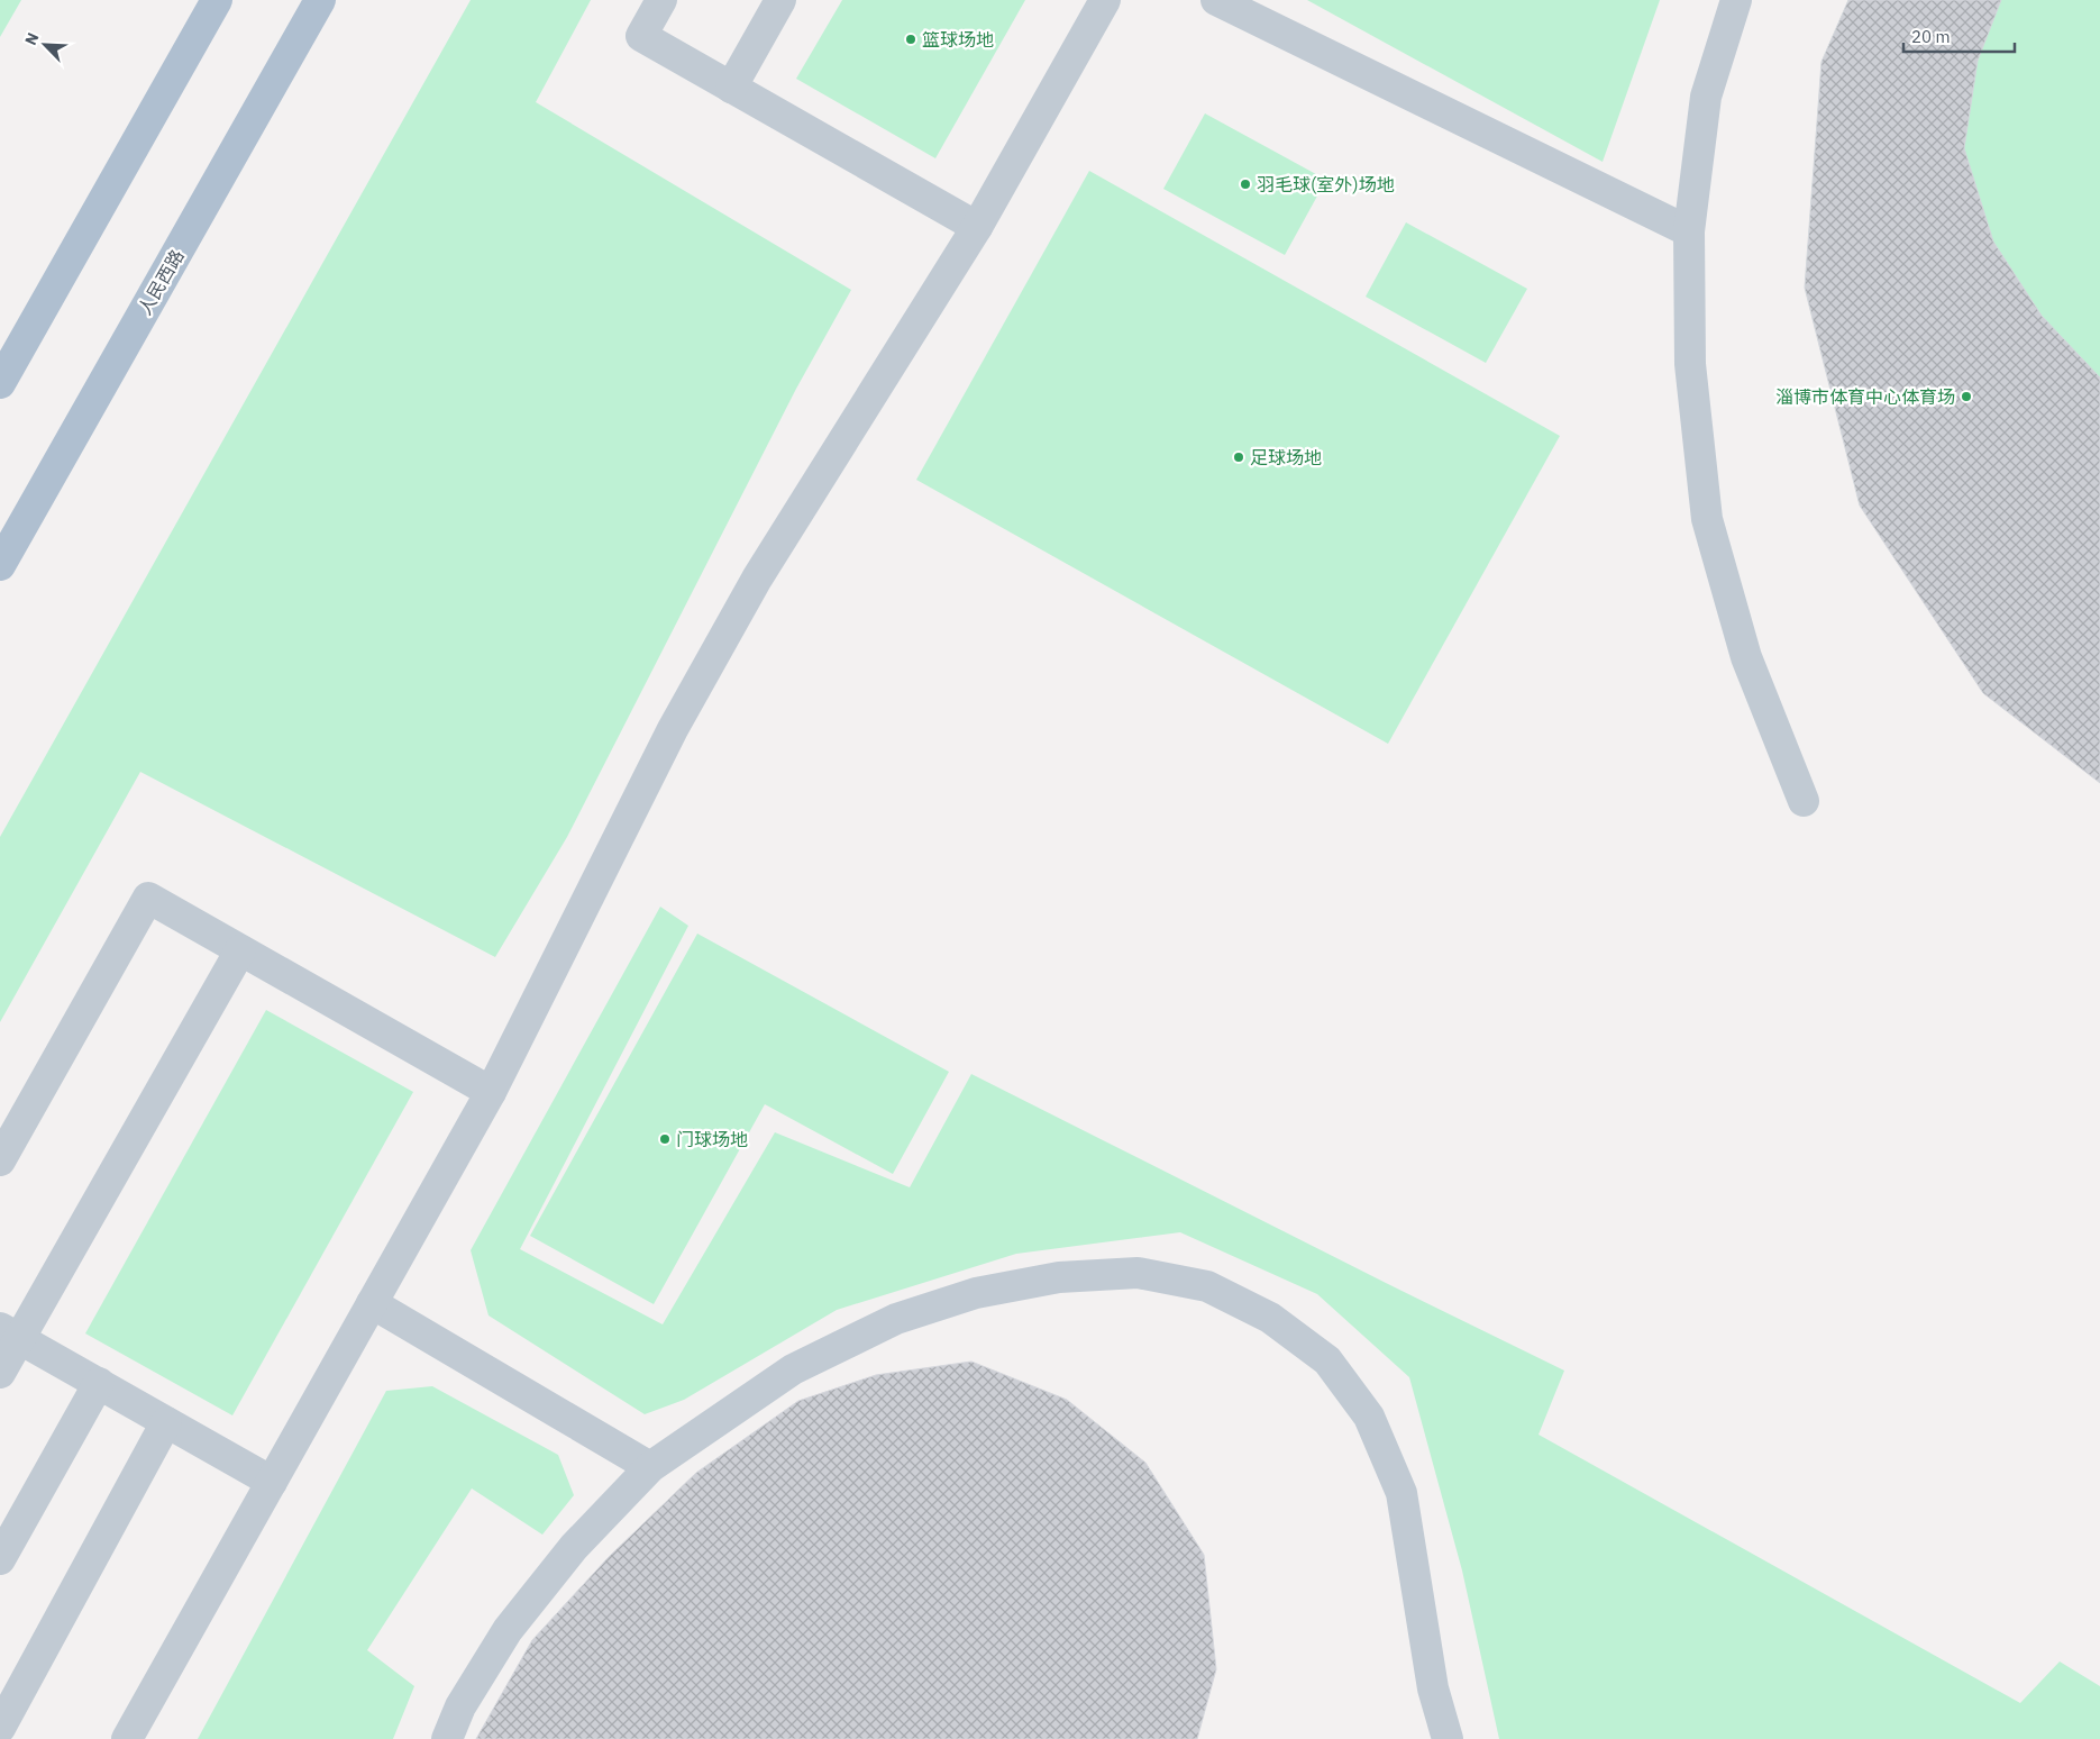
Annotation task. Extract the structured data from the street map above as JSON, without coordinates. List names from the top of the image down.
{
  "streets": {
    "main road": ["人民西路"]
  },
  "places": [
    "篮球场地",
    "羽毛球(室外)场地",
    "淄博市体育中心体育场",
    "足球场地",
    "门球场地"
  ],
  "scale_bar": "20 m",
  "north": "top left"
}
